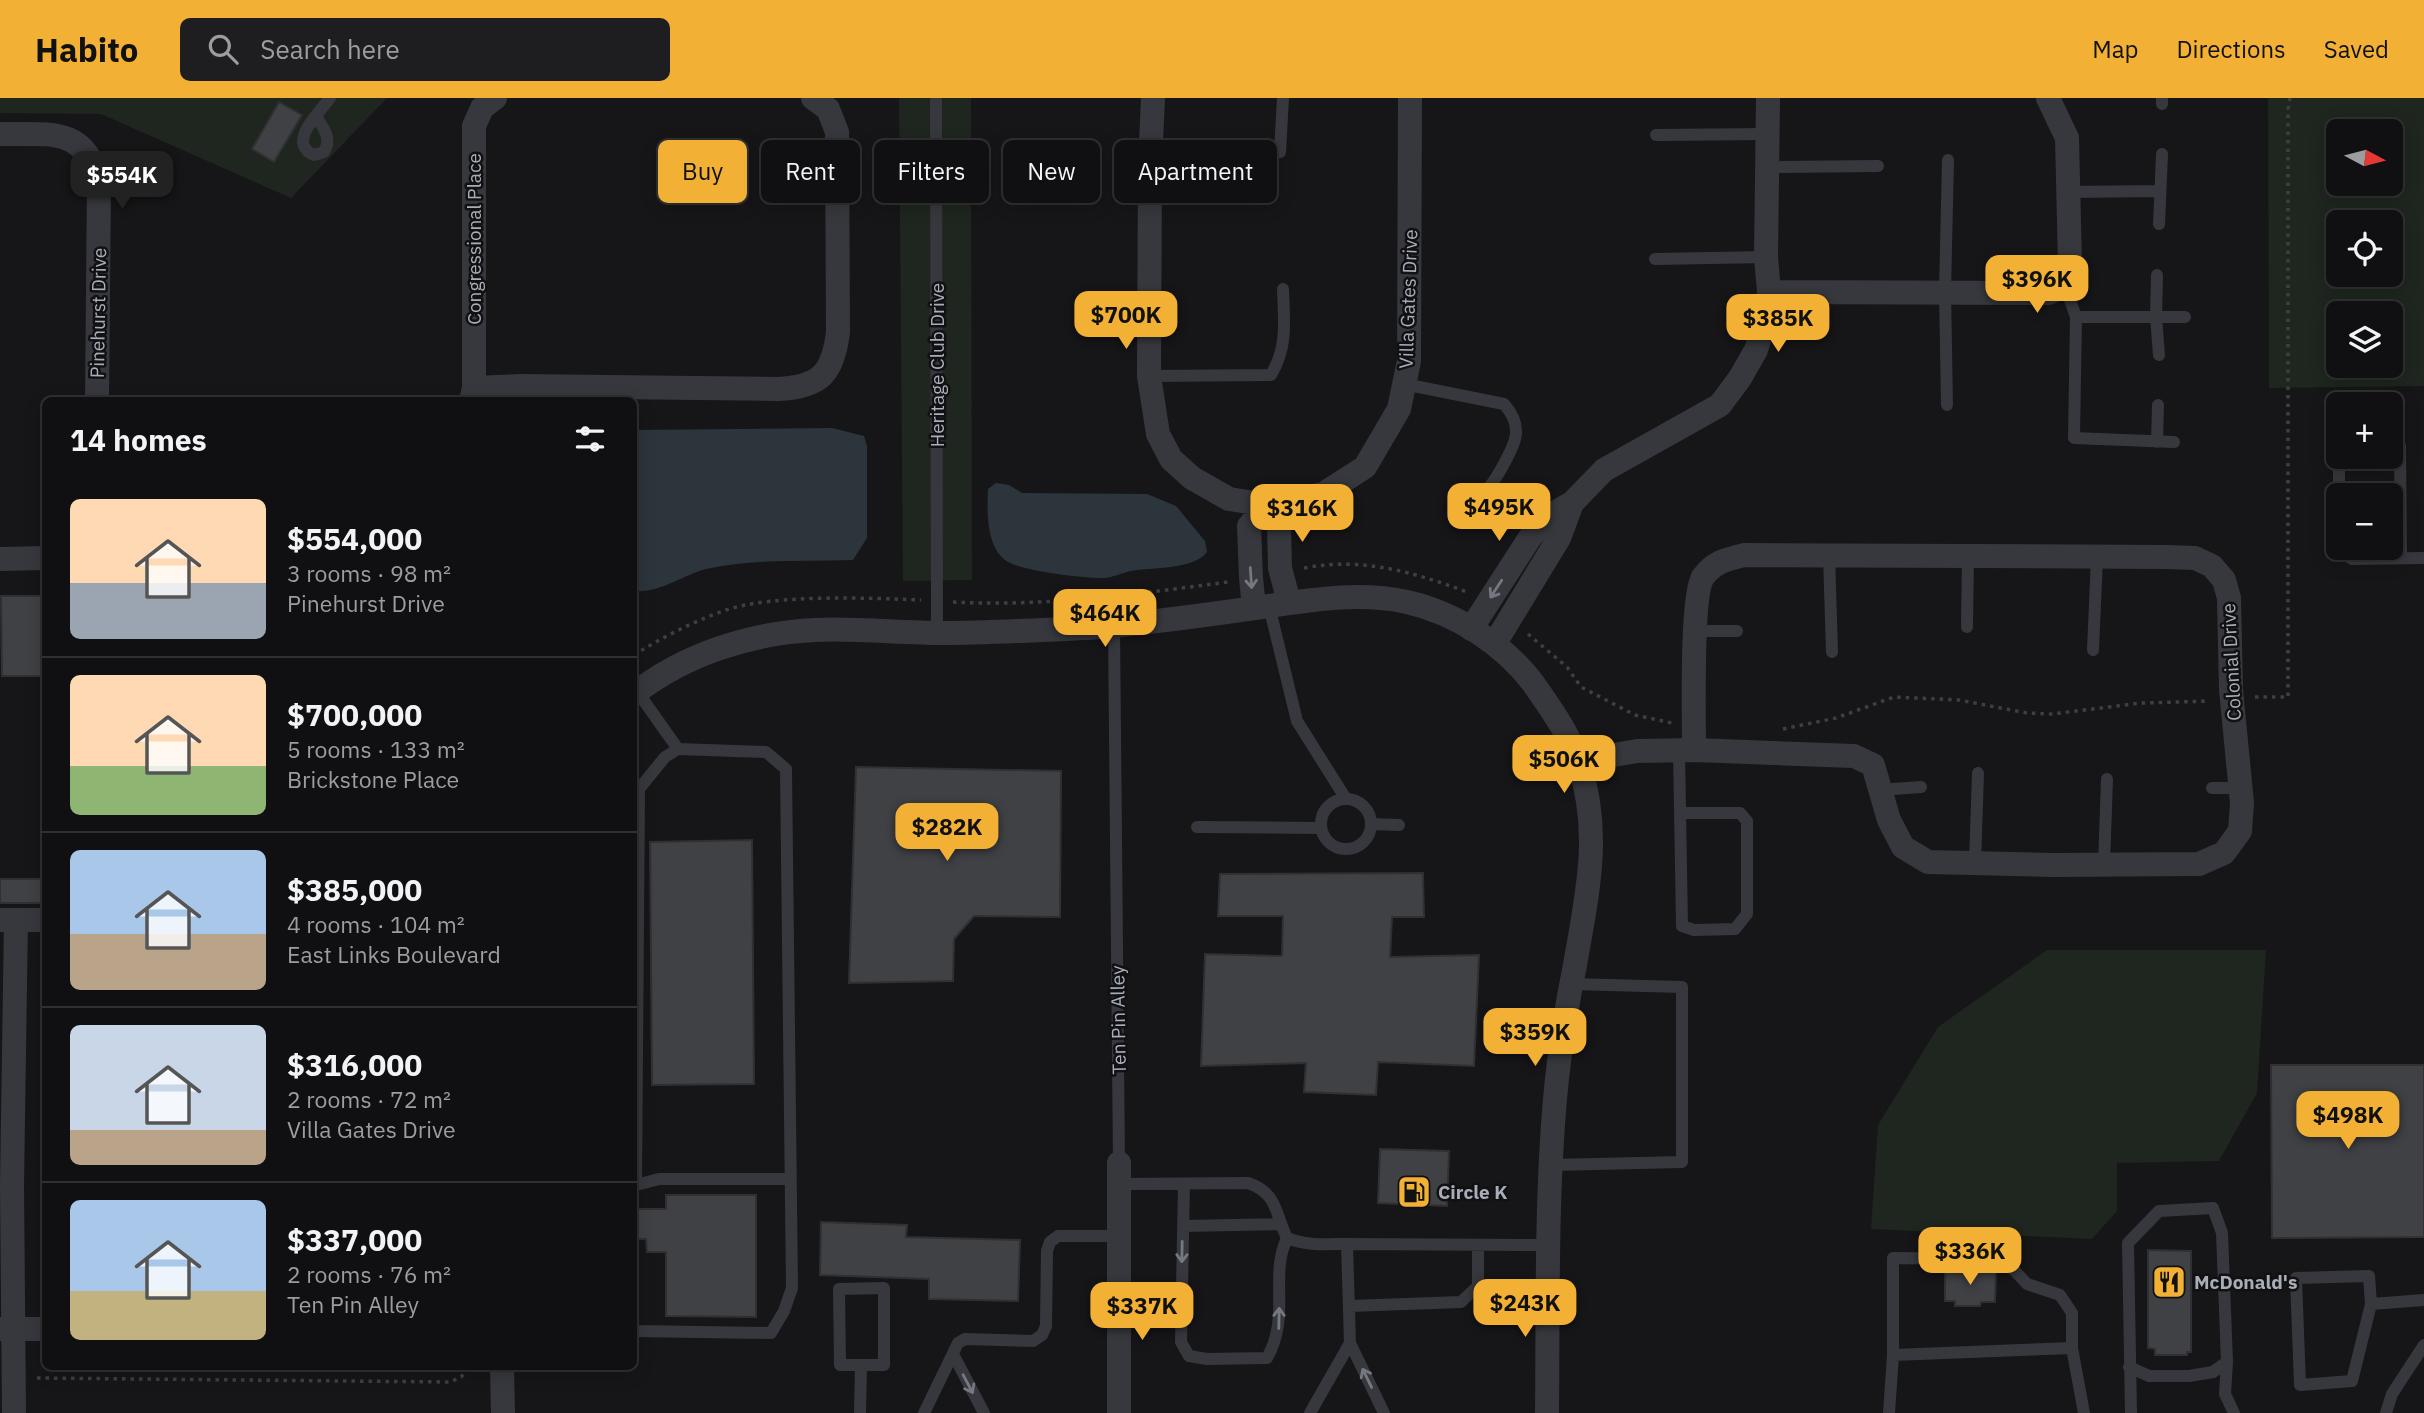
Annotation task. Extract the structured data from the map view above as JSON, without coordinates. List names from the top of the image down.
{
  "streets": {
    "street": [
      "Congressional Place",
      "Villa Gates Drive",
      "Pinehurst Drive",
      "Colonial Drive",
      "Ten Pin Alley"
    ],
    "lane": ["Heritage Club Drive"]
  },
  "places": {
    "fuel station": ["Circle K"],
    "restaurant": ["McDonald's"]
  },
  "north": "right",
  "page": {
    "header": "Habito",
    "search": "Search here",
    "nav": ["Map", "Directions", "Saved"],
    "map_buttons": ["+", "−"],
    "chip": [
      "Buy",
      "Rent",
      "Filters",
      "New",
      "Apartment"
    ],
    "price": [
      "$554K",
      "$396K",
      "$700K",
      "$385K",
      "$495K",
      "$316K",
      "$464K",
      "$506K",
      "$282K",
      "$359K",
      "$498K",
      "$336K",
      "$243K",
      "$337K"
    ],
    "heading": "14 homes",
    "list": [
      {
        "name": "$554,000",
        "note": "3 rooms · 98 m² · Pinehurst Drive"
      },
      {
        "name": "$700,000",
        "note": "5 rooms · 133 m² · Brickstone Place"
      },
      {
        "name": "$385,000",
        "note": "4 rooms · 104 m² · East Links Boulevard"
      },
      {
        "name": "$316,000",
        "note": "2 rooms · 72 m² · Villa Gates Drive"
      },
      {
        "name": "$337,000",
        "note": "2 rooms · 76 m² · Ten Pin Alley"
      }
    ]
  }
}
